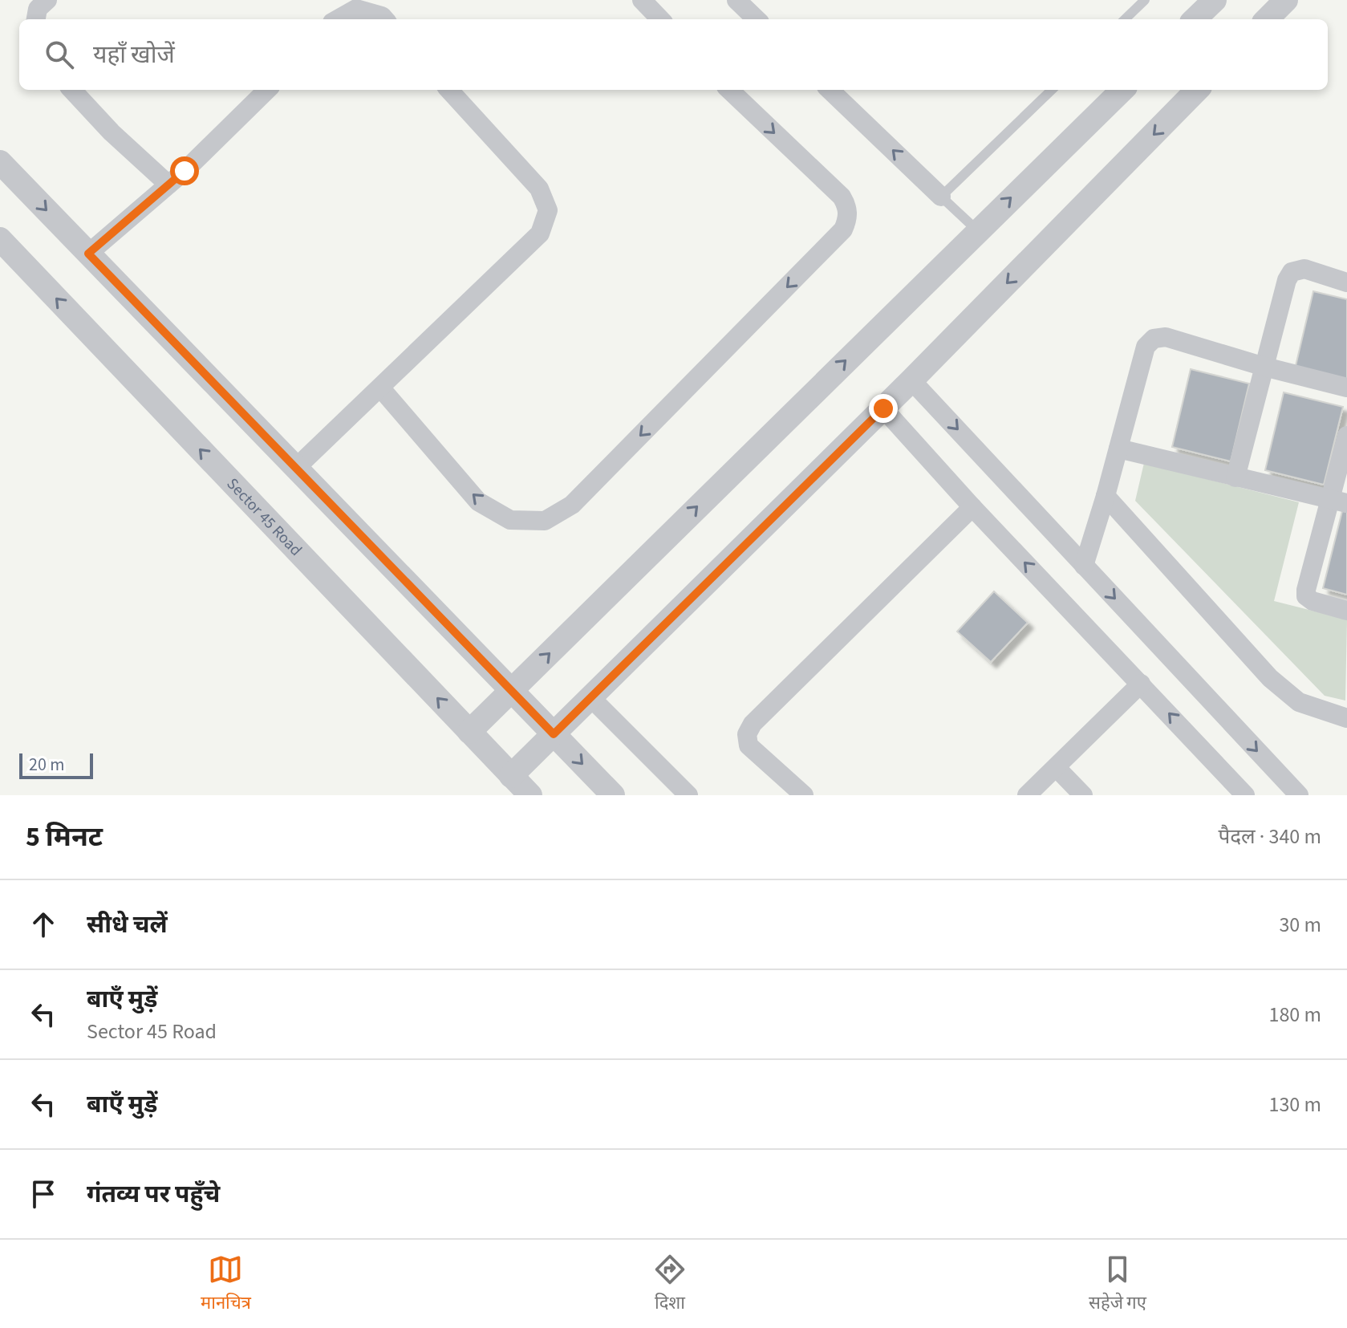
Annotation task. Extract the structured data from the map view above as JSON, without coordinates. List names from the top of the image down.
{
  "streets": {
    "street": ["Sector 45 Road"]
  },
  "scale_bar": "20 m",
  "page": {
    "search": "यहाँ खोजें",
    "scale": "20 m",
    "heading": ["5 मिनट", "पैदल · 340 m"],
    "list": [
      ["सीधे चलें", "30 m"],
      ["बाएँ मुड़ें", "Sector 45 Road", "180 m"],
      ["बाएँ मुड़ें", "130 m"],
      "गंतव्य पर पहुँचे"
    ],
    "nav": ["मानचित्र", "दिशा", "सहेजे गए"]
  }
}
